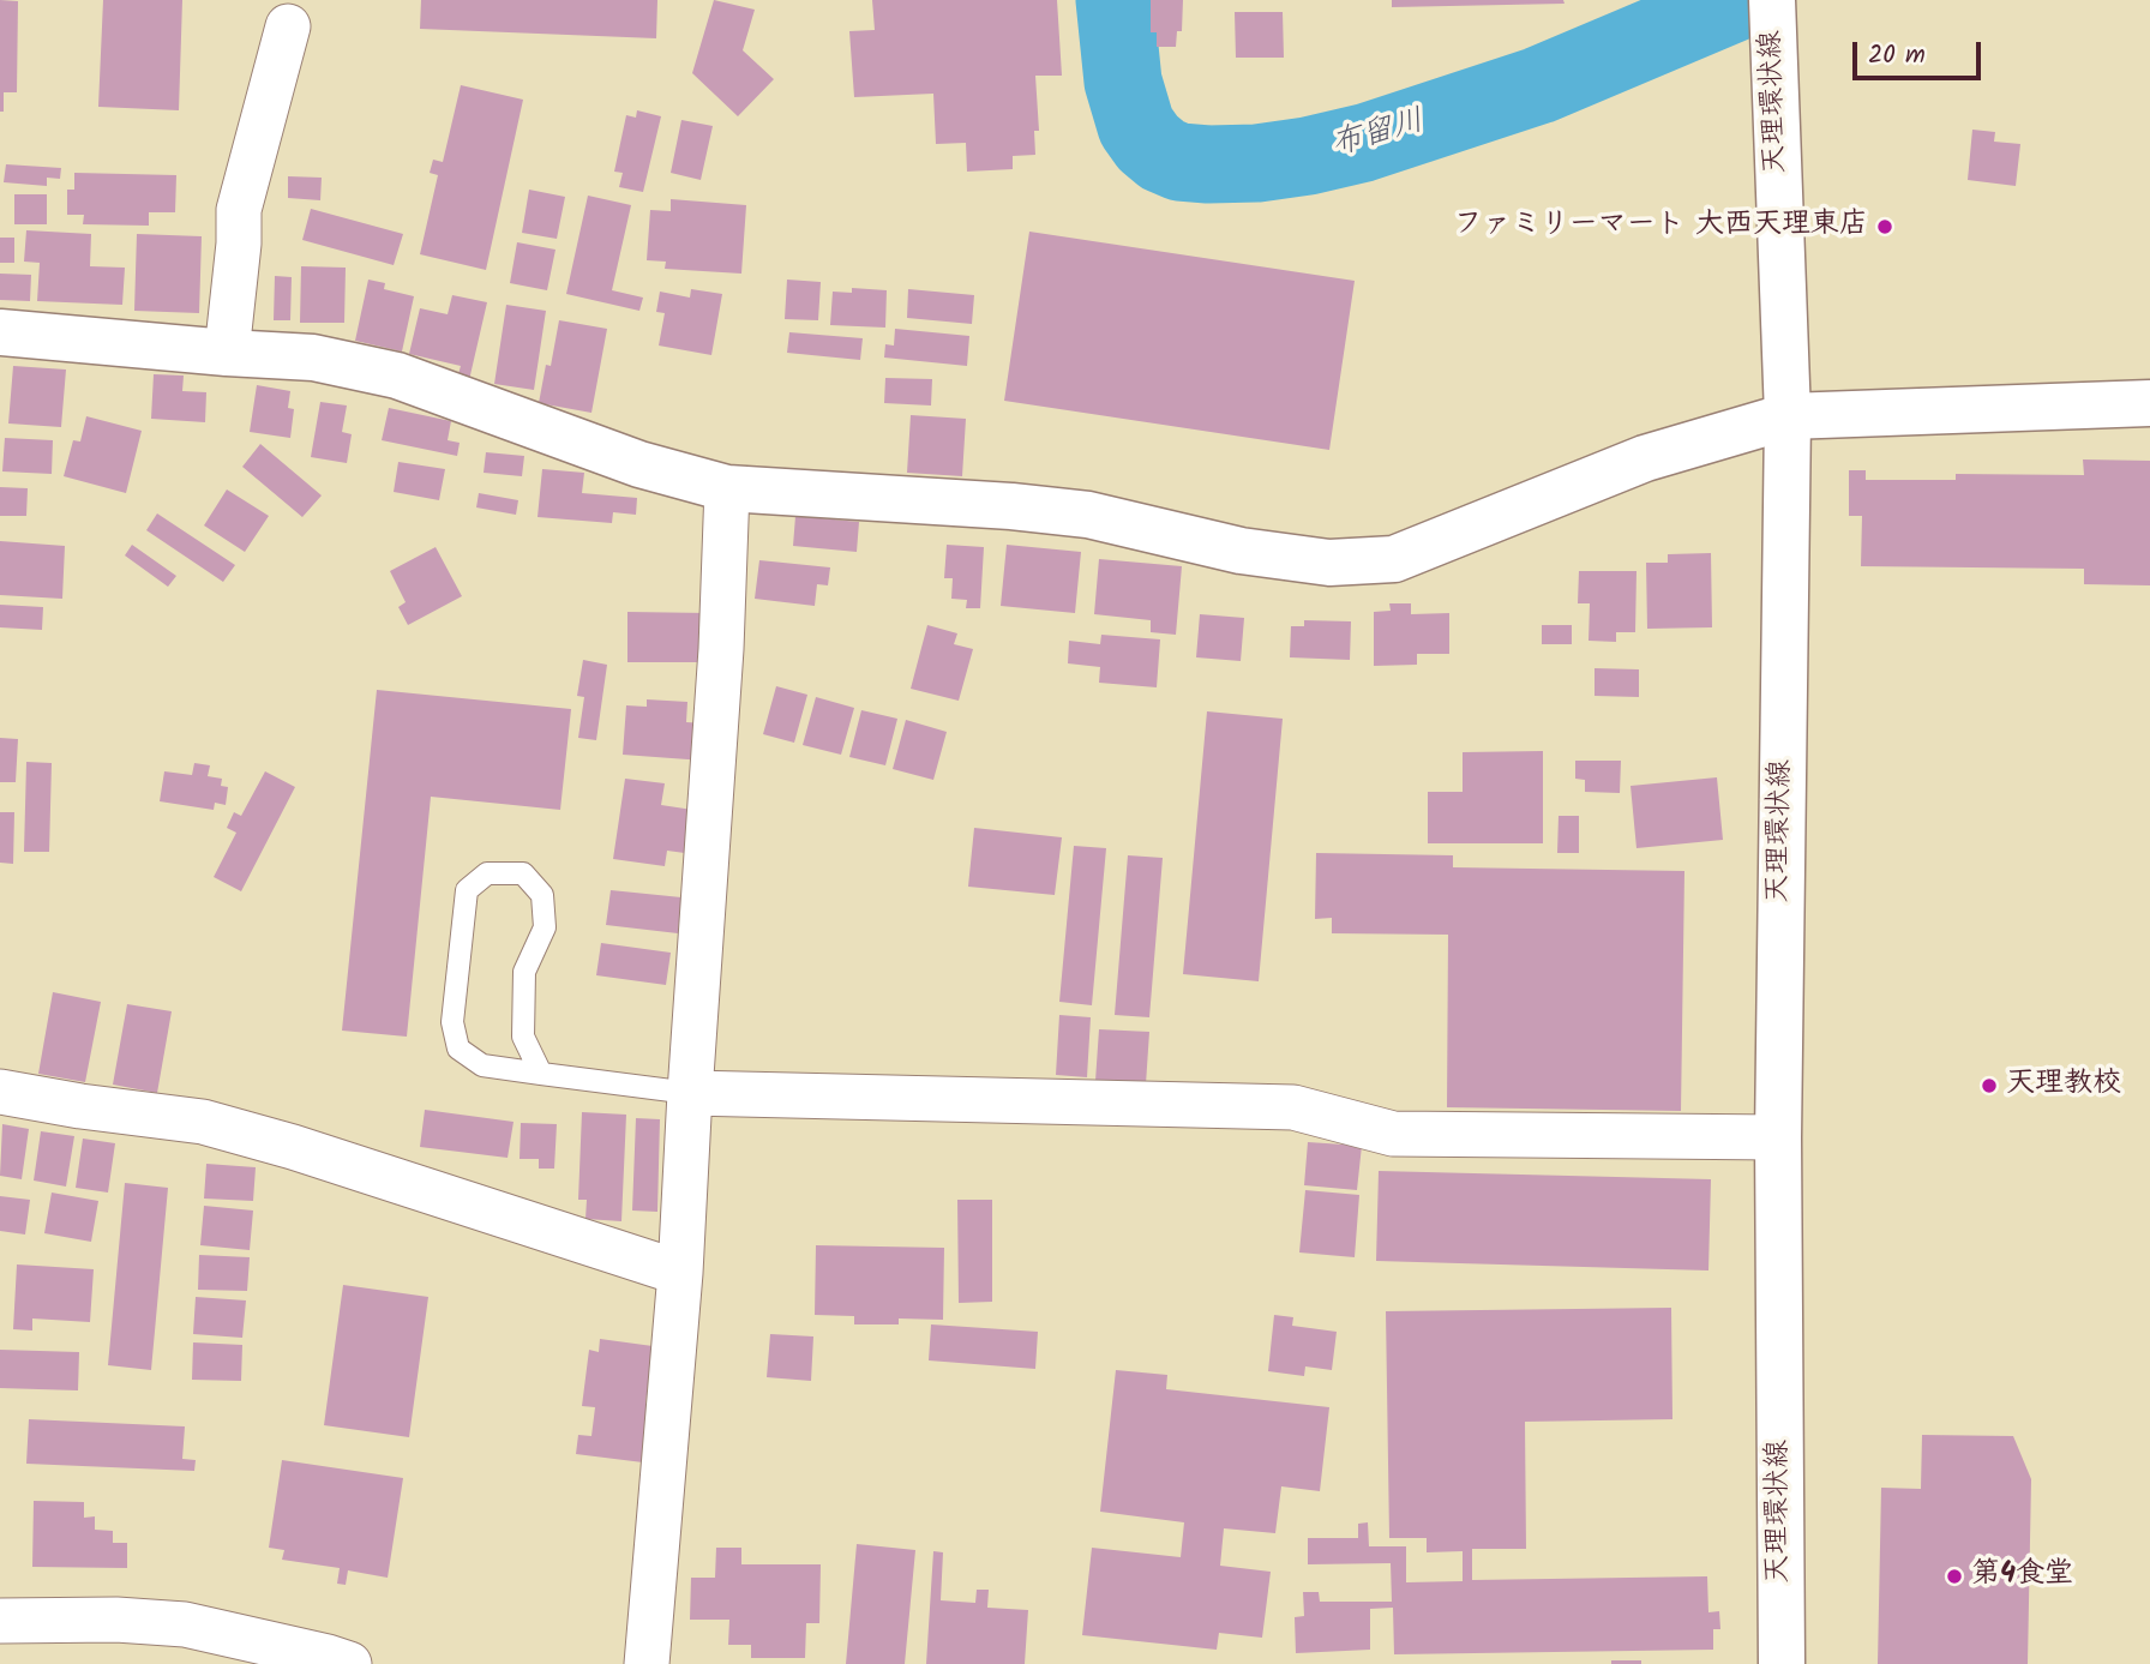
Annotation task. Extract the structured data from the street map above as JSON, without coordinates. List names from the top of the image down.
{
  "streets": {
    "street": ["天理環状線"]
  },
  "water": ["布留川"],
  "places": ["ファミリーマート 大西天理東店", "天理教校", "第4食堂"],
  "scale_bar": "20 m"
}
